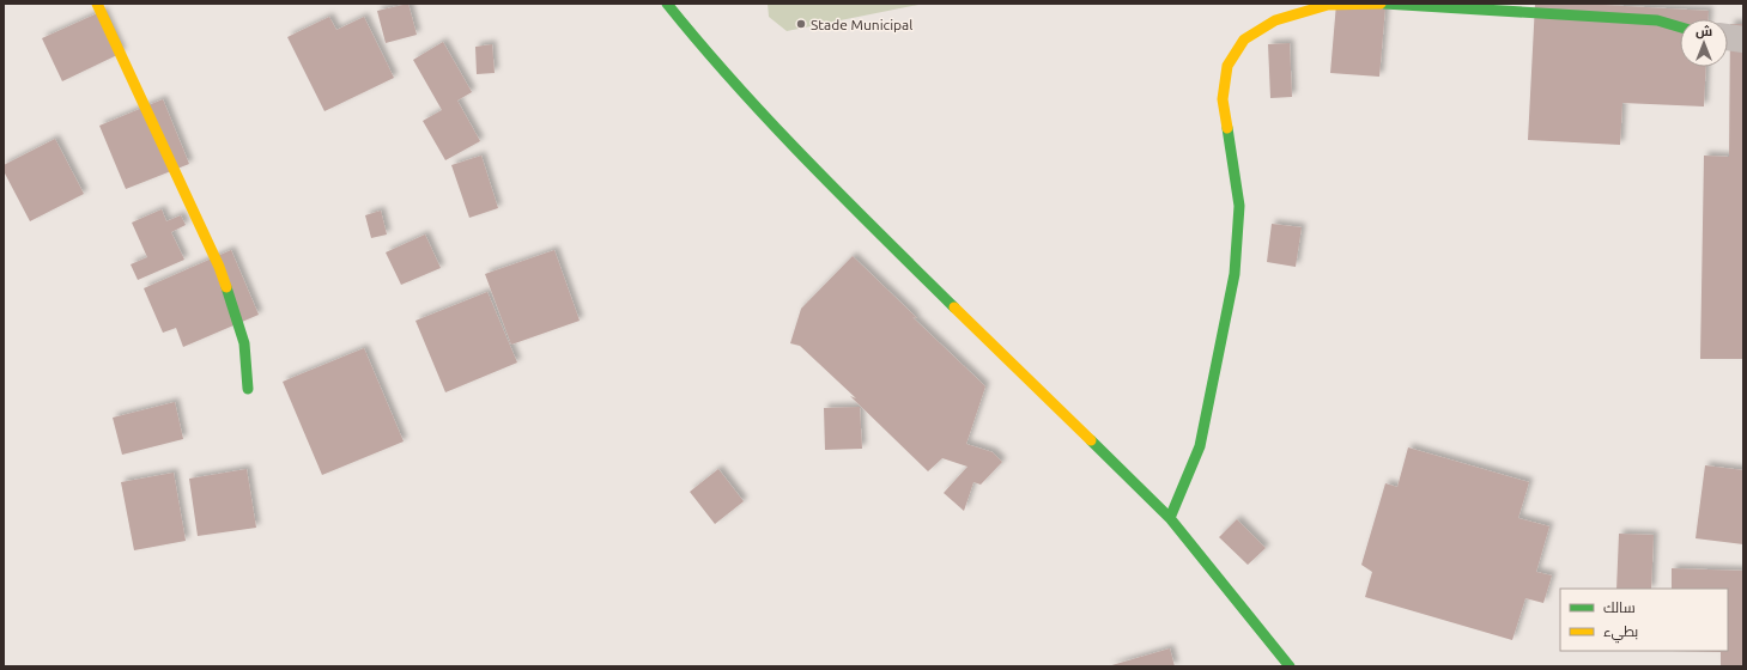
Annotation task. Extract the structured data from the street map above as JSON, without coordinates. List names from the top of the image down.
{
  "places": ["Stade Municipal"],
  "legend": ["سالك", "بطيء"],
  "north": "top"
}
